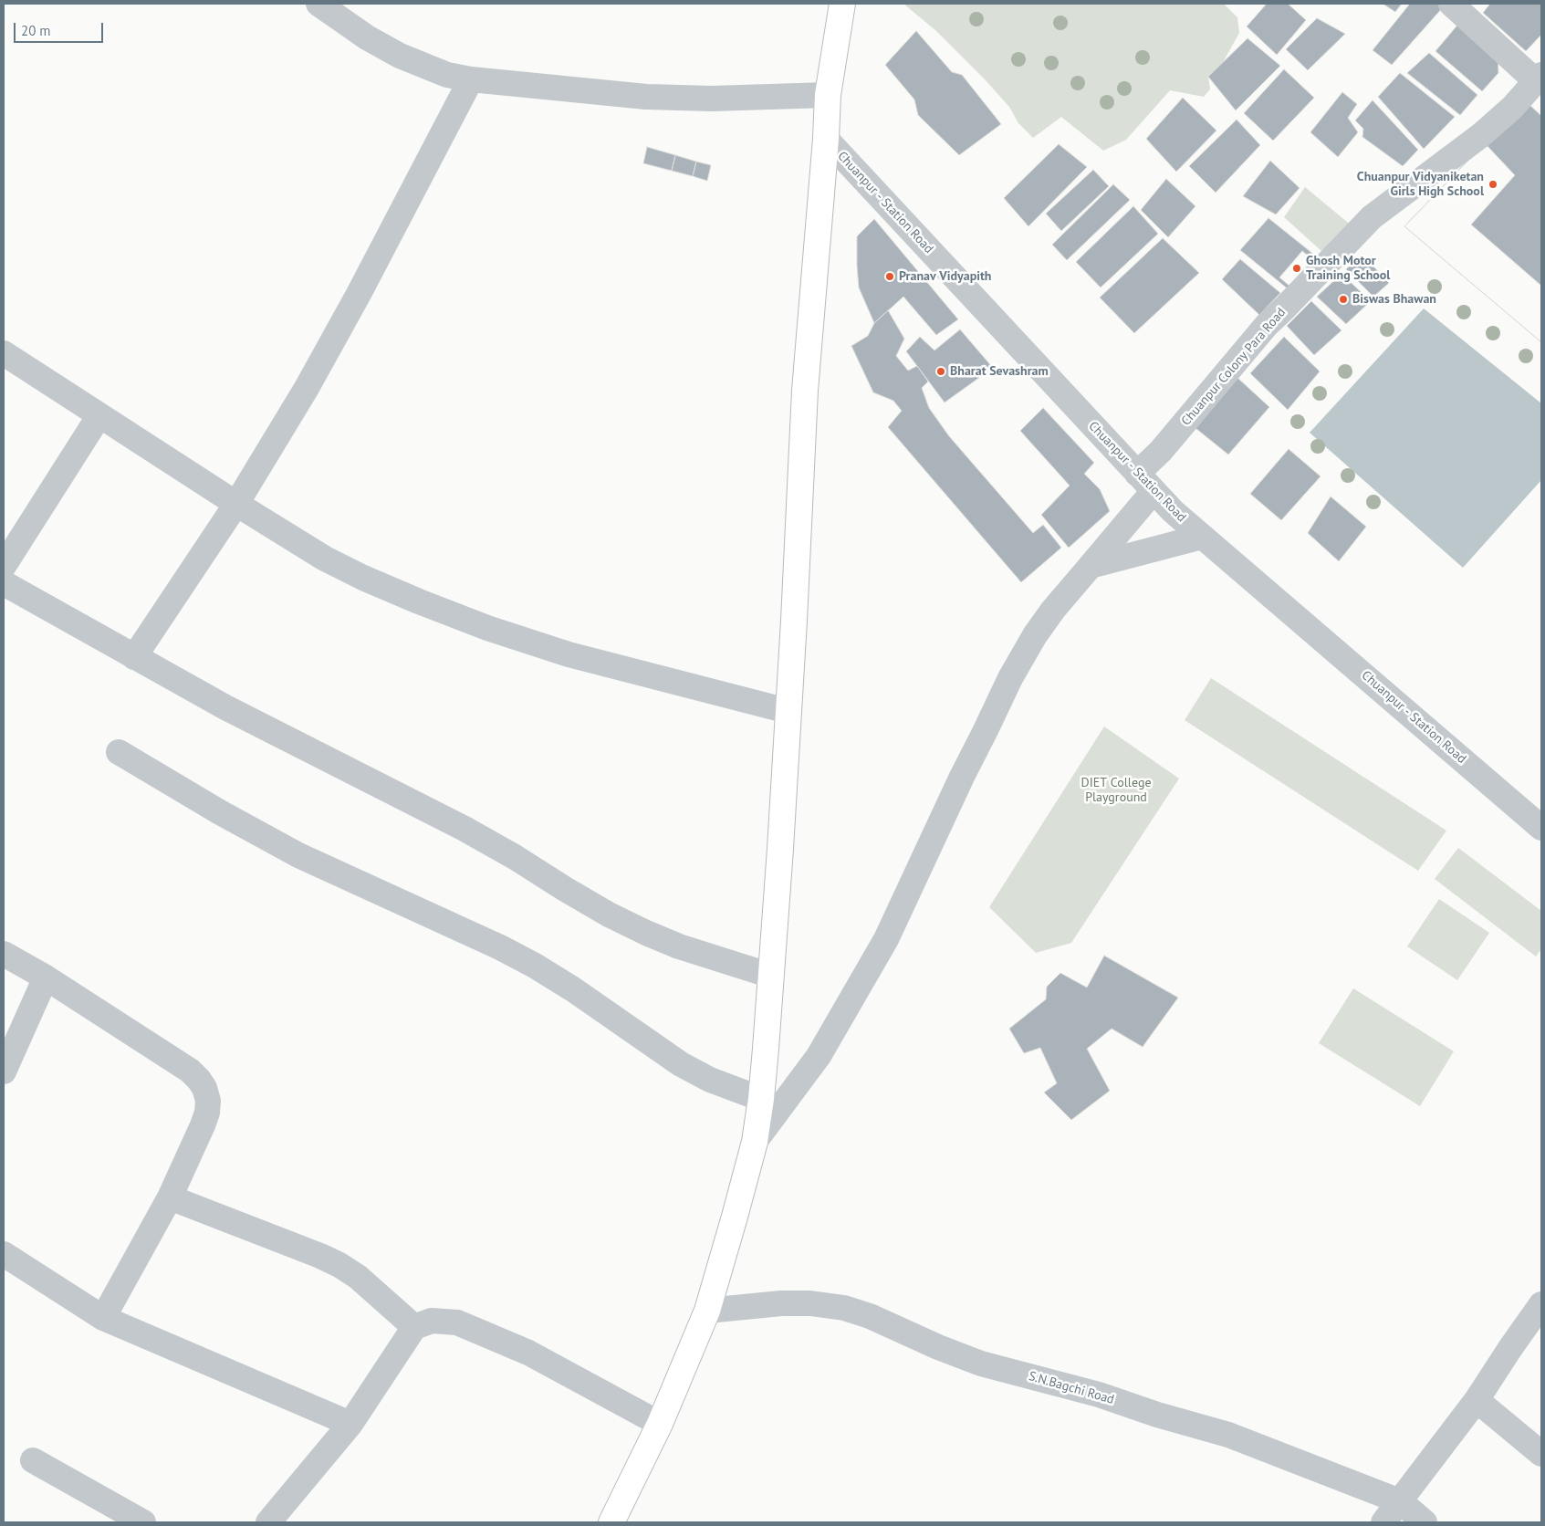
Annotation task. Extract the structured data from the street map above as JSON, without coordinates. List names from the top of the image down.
{
  "streets": {
    "street": ["Chuanpur - Station Road", "Chuanpur Colony Para Road", "S.N.Bagchi Road"]
  },
  "crossings": [
    ["Chuanpur - Station Road", "Chuanpur Colony Para Road"]
  ],
  "parks": ["DIET College Playground"],
  "places": [
    "Chuanpur Vidyaniketan Girls High School",
    "Ghosh Motor Training School",
    "Pranav Vidyapith",
    "Biswas Bhawan",
    "Bharat Sevashram"
  ],
  "scale_bar": "20 m"
}
